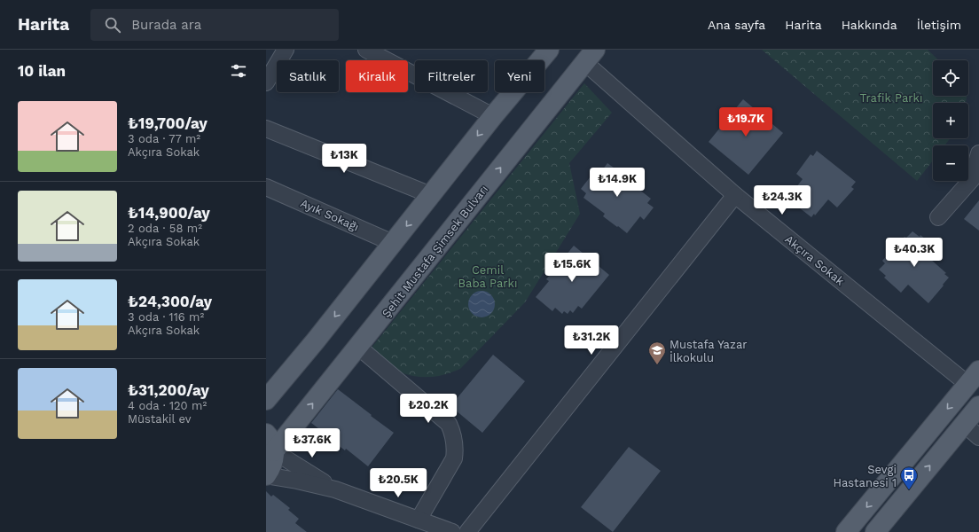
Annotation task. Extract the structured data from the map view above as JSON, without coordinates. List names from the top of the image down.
{
  "streets": {
    "main road": ["Şehit Mustafa Şimsek Bulvarı"],
    "street": ["Ayık Sokağı", "Akçıra Sokak"]
  },
  "crossings": [
    ["Şehit Mustafa Şimsek Bulvarı", "Akçıra Sokak"]
  ],
  "parks": ["Trafik Parkı", "Cemil Baba Parkı"],
  "places": {
    "school or university": ["Mustafa Yazar İlkokulu"],
    "bus stop": ["Sevgi Hastanesi 1"]
  },
  "page": {
    "header": "Harita",
    "search": "Burada ara",
    "nav": [
      "Ana sayfa",
      "Harita",
      "Hakkında",
      "İletişim"
    ],
    "heading": "10 ilan",
    "map_buttons": ["+", "−"],
    "chip": [
      "Satılık",
      "Kiralık",
      "Filtreler",
      "Yeni"
    ],
    "list": [
      {
        "name": "₺19,700/ay",
        "note": "3 oda · 77 m² · Akçıra Sokak"
      },
      {
        "name": "₺14,900/ay",
        "note": "2 oda · 58 m² · Akçıra Sokak"
      },
      {
        "name": "₺24,300/ay",
        "note": "3 oda · 116 m² · Akçıra Sokak"
      },
      {
        "name": "₺31,200/ay",
        "note": "4 oda · 120 m² · Müstakil ev"
      }
    ],
    "price": [
      "₺19.7K",
      "₺13K",
      "₺14.9K",
      "₺24.3K",
      "₺40.3K",
      "₺15.6K",
      "₺31.2K",
      "₺20.2K",
      "₺37.6K",
      "₺20.5K"
    ]
  }
}
